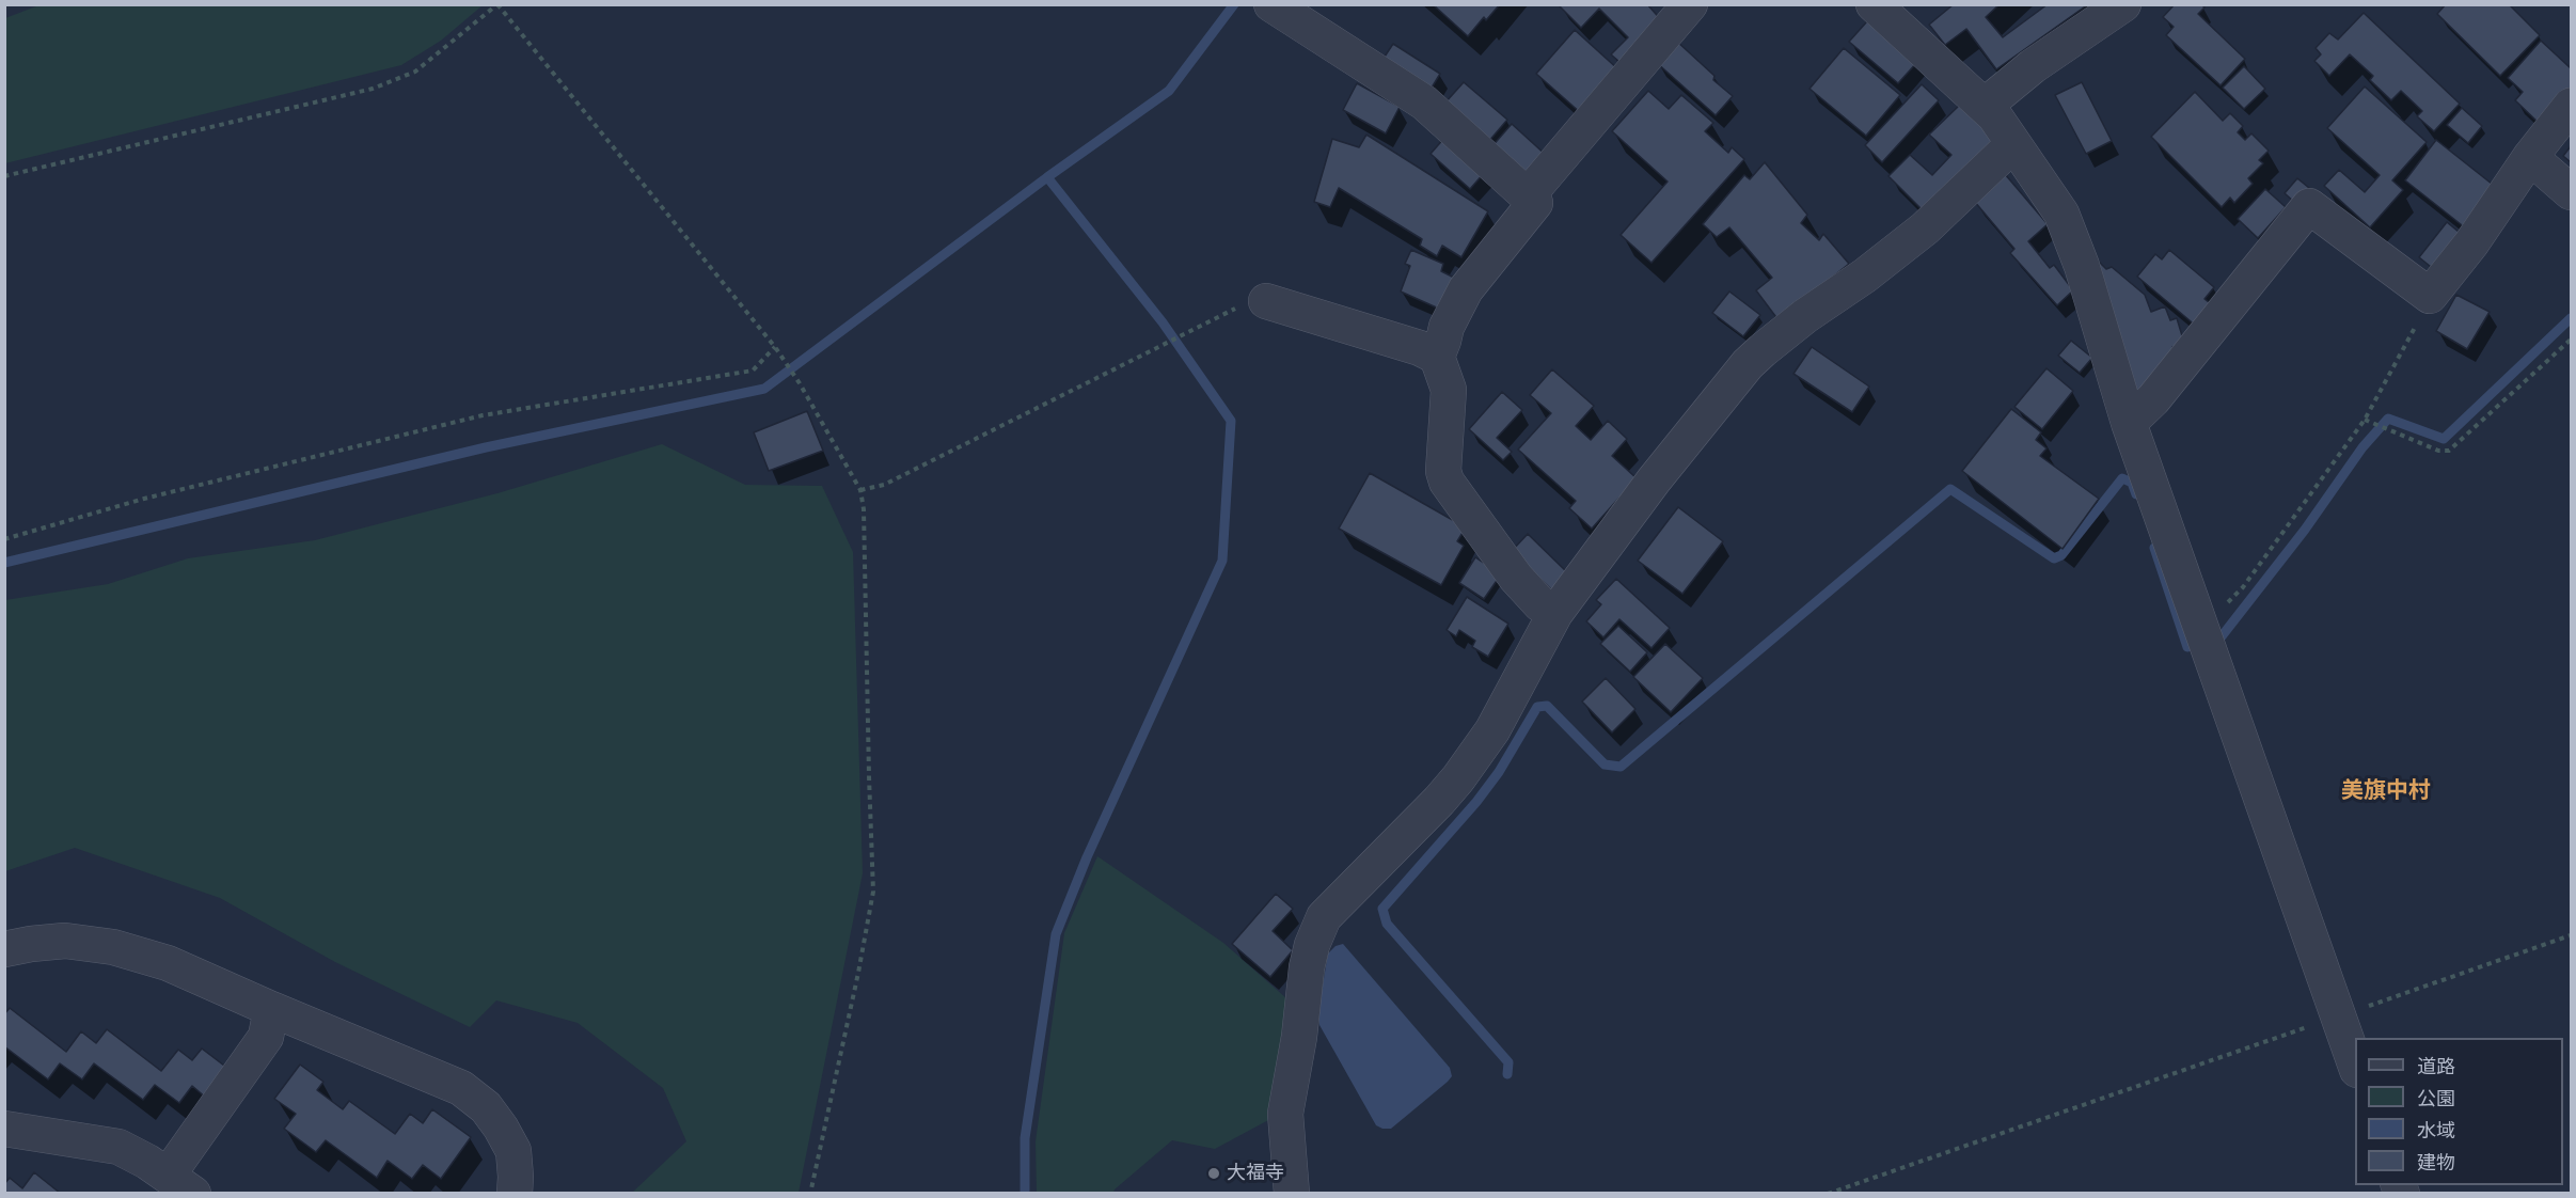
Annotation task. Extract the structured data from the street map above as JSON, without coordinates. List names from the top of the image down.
{
  "districts": ["美旗中村"],
  "places": ["大福寺"],
  "legend": [
    "道路",
    "公園",
    "水域",
    "建物"
  ]
}
